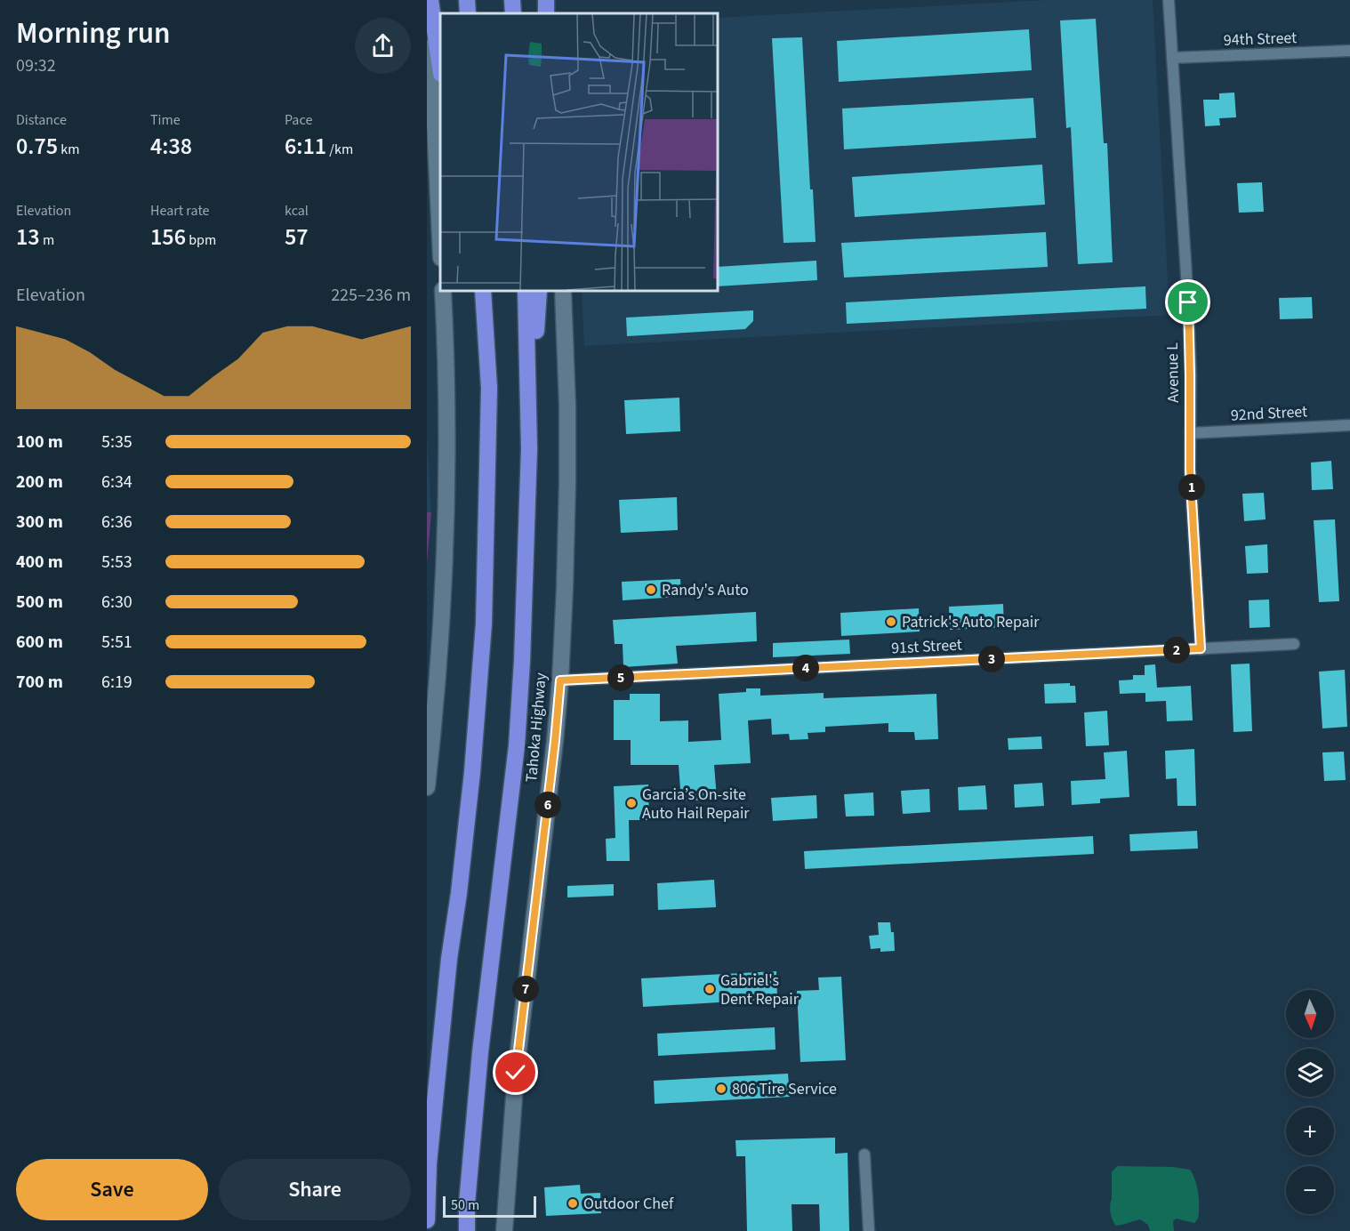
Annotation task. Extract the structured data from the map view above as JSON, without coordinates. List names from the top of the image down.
{
  "streets": {
    "highway": ["Tahoka Highway"],
    "street": [
      "94th Street",
      "Avenue L",
      "92nd Street",
      "91st Street"
    ]
  },
  "crossings": [
    ["94th Street", "Avenue L"],
    ["Avenue L", "92nd Street"],
    ["Avenue L", "91st Street"],
    ["91st Street", "Tahoka Highway"]
  ],
  "places": [
    "Randy's Auto",
    "Patrick's Auto Repair",
    "Garcia’s On-site Auto Hail Repair",
    "Gabriel's Dent Repair",
    "806 Tire Service",
    "Outdoor Chef"
  ],
  "scale_bar": "50 m",
  "north": "bottom",
  "page": {
    "heading": ["Morning run", "09:32"],
    "stats": [
      ["Distance", "0.75 km"],
      ["Time", "4:38"],
      ["Pace", "6:11 /km"],
      ["Elevation", "13 m"],
      ["Heart rate", "156 bpm"],
      ["kcal", "57"]
    ],
    "chart": ["Elevation", "225–236 m"],
    "list": [
      {
        "name": "100 m",
        "note": "5:35"
      },
      {
        "name": "200 m",
        "note": "6:34"
      },
      {
        "name": "300 m",
        "note": "6:36"
      },
      {
        "name": "400 m",
        "note": "5:53"
      },
      {
        "name": "500 m",
        "note": "6:30"
      },
      {
        "name": "600 m",
        "note": "5:51"
      },
      {
        "name": "700 m",
        "note": "6:19"
      }
    ],
    "pins": [
      "1",
      "2",
      "3",
      "4",
      "5",
      "6",
      "7"
    ],
    "map_buttons": ["+", "−"],
    "buttons": ["Save", "Share"],
    "scale": "50 m"
  }
}
